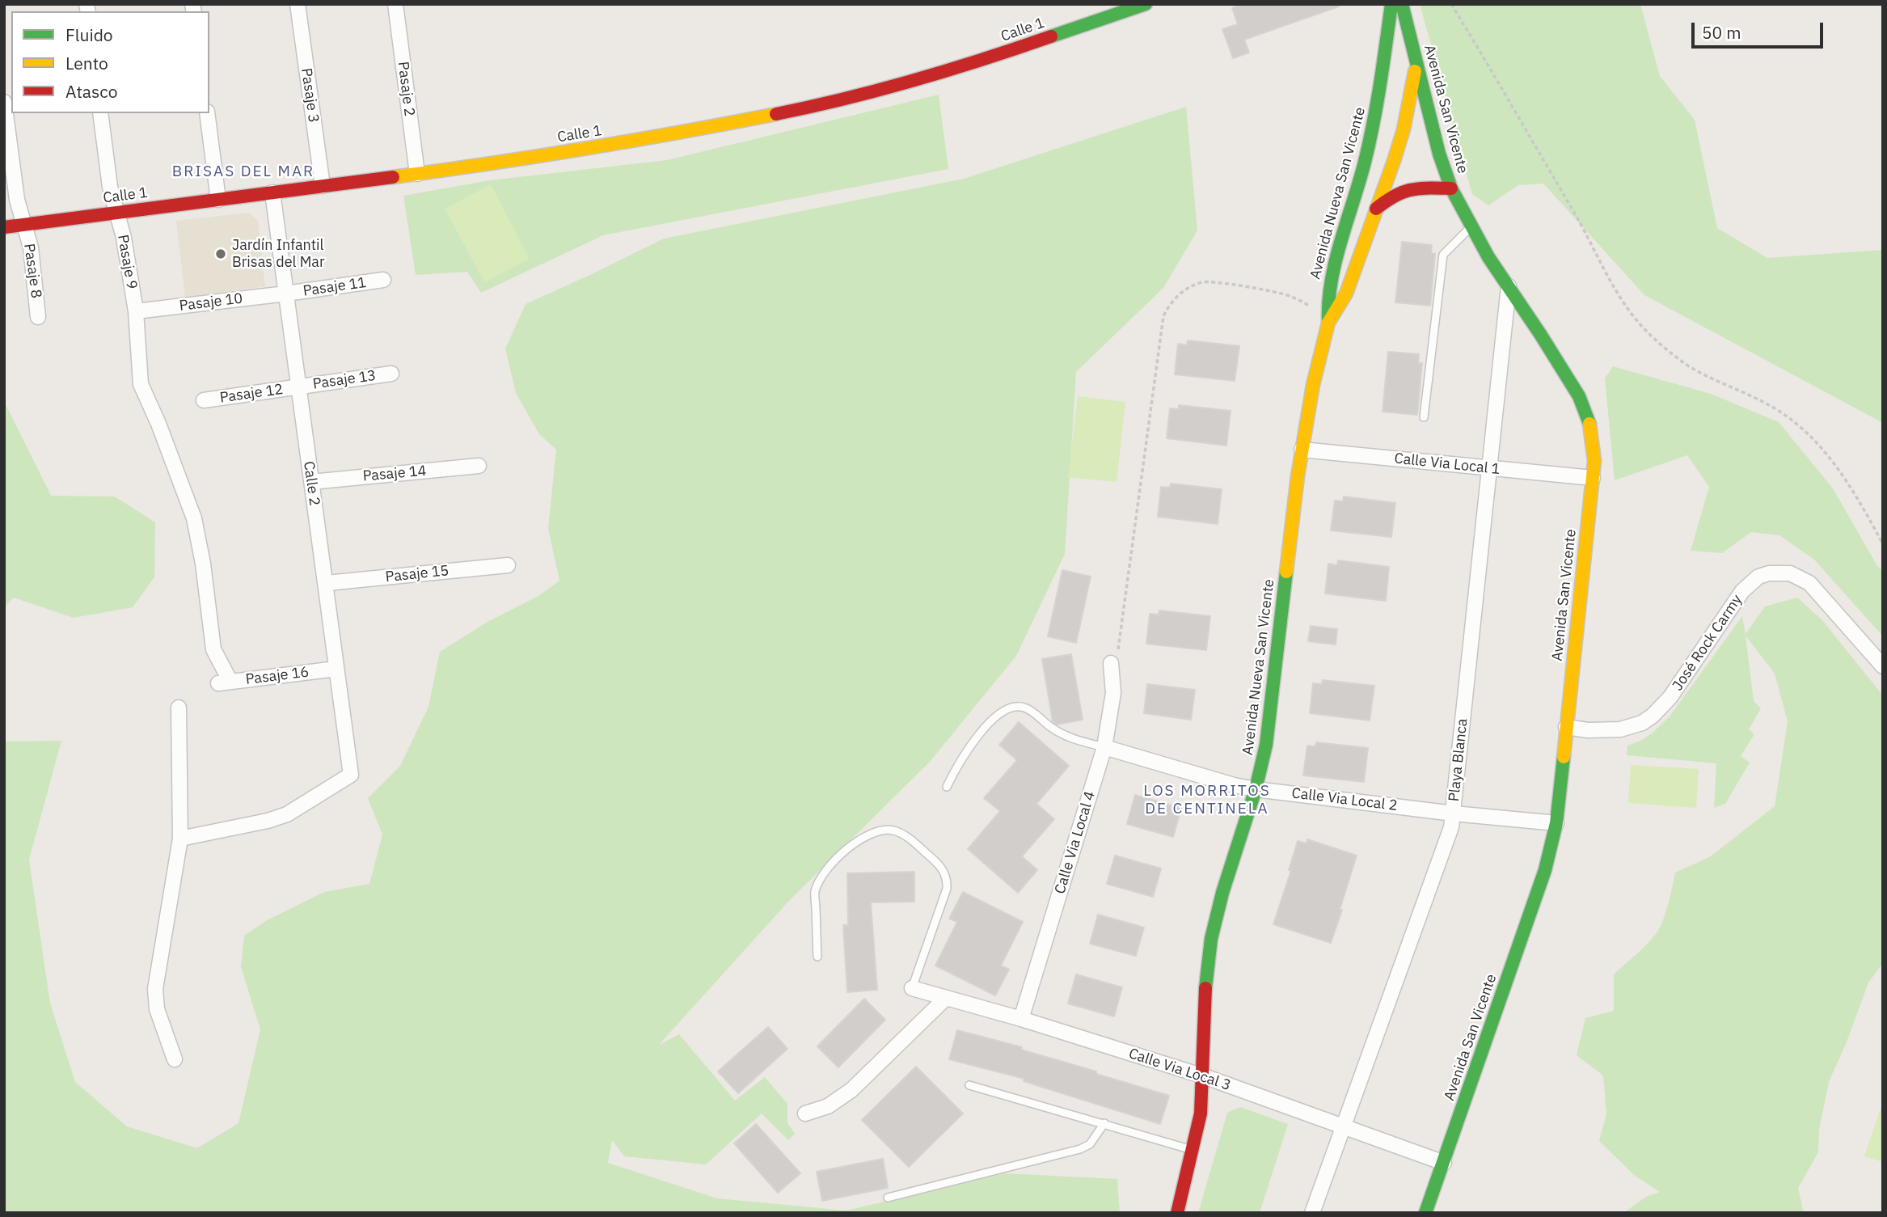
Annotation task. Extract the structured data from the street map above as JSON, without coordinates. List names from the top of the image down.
{
  "streets": {
    "street": [
      "Calle 1",
      "Pasaje 2",
      "Pasaje 3",
      "Avenida San Vicente",
      "Avenida Nueva San Vicente",
      "Pasaje 9",
      "Pasaje 8",
      "Pasaje 11",
      "Pasaje 10",
      "Pasaje 13",
      "Pasaje 12",
      "Calle Via Local 1",
      "Pasaje 14",
      "Calle 2",
      "Pasaje 15",
      "José Rock Carmy",
      "Pasaje 16",
      "Playa Blanca",
      "Calle Via Local 2",
      "Calle Via Local 4",
      "Calle Via Local 3"
    ]
  },
  "crossings": [
    ["Calle 1", "Pasaje 2"],
    ["Calle 1", "Pasaje 3"],
    ["Calle 1", "Pasaje 9"],
    ["Calle 1", "Pasaje 8"],
    ["Calle 1", "Calle 2"],
    ["Avenida San Vicente", "Avenida Nueva San Vicente"],
    ["Avenida San Vicente", "Calle Via Local 1"],
    ["Avenida San Vicente", "José Rock Carmy"],
    ["Avenida San Vicente", "Playa Blanca"],
    ["Avenida San Vicente", "Calle Via Local 2"],
    ["Avenida San Vicente", "Calle Via Local 3"],
    ["Avenida Nueva San Vicente", "Calle Via Local 1"],
    ["Avenida Nueva San Vicente", "Calle Via Local 2"],
    ["Avenida Nueva San Vicente", "Calle Via Local 3"],
    ["Pasaje 9", "Pasaje 10"],
    ["Pasaje 9", "Pasaje 16"],
    ["Pasaje 11", "Pasaje 10"],
    ["Pasaje 11", "Calle 2"],
    ["Pasaje 10", "Calle 2"],
    ["Pasaje 13", "Pasaje 12"],
    ["Pasaje 13", "Calle 2"],
    ["Pasaje 12", "Calle 2"],
    ["Calle Via Local 1", "Playa Blanca"],
    ["Pasaje 14", "Calle 2"],
    ["Calle 2", "Pasaje 15"],
    ["Calle 2", "Pasaje 16"],
    ["Playa Blanca", "Calle Via Local 2"],
    ["Playa Blanca", "Calle Via Local 3"],
    ["Calle Via Local 2", "Calle Via Local 4"],
    ["Calle Via Local 4", "Calle Via Local 3"]
  ],
  "districts": ["BRISAS DEL MAR", "LOS MORRITOS DE CENTINELA"],
  "places": ["Jardín Infantil Brisas del Mar"],
  "legend": ["Fluido", "Lento", "Atasco"],
  "scale_bar": "50 m"
}
